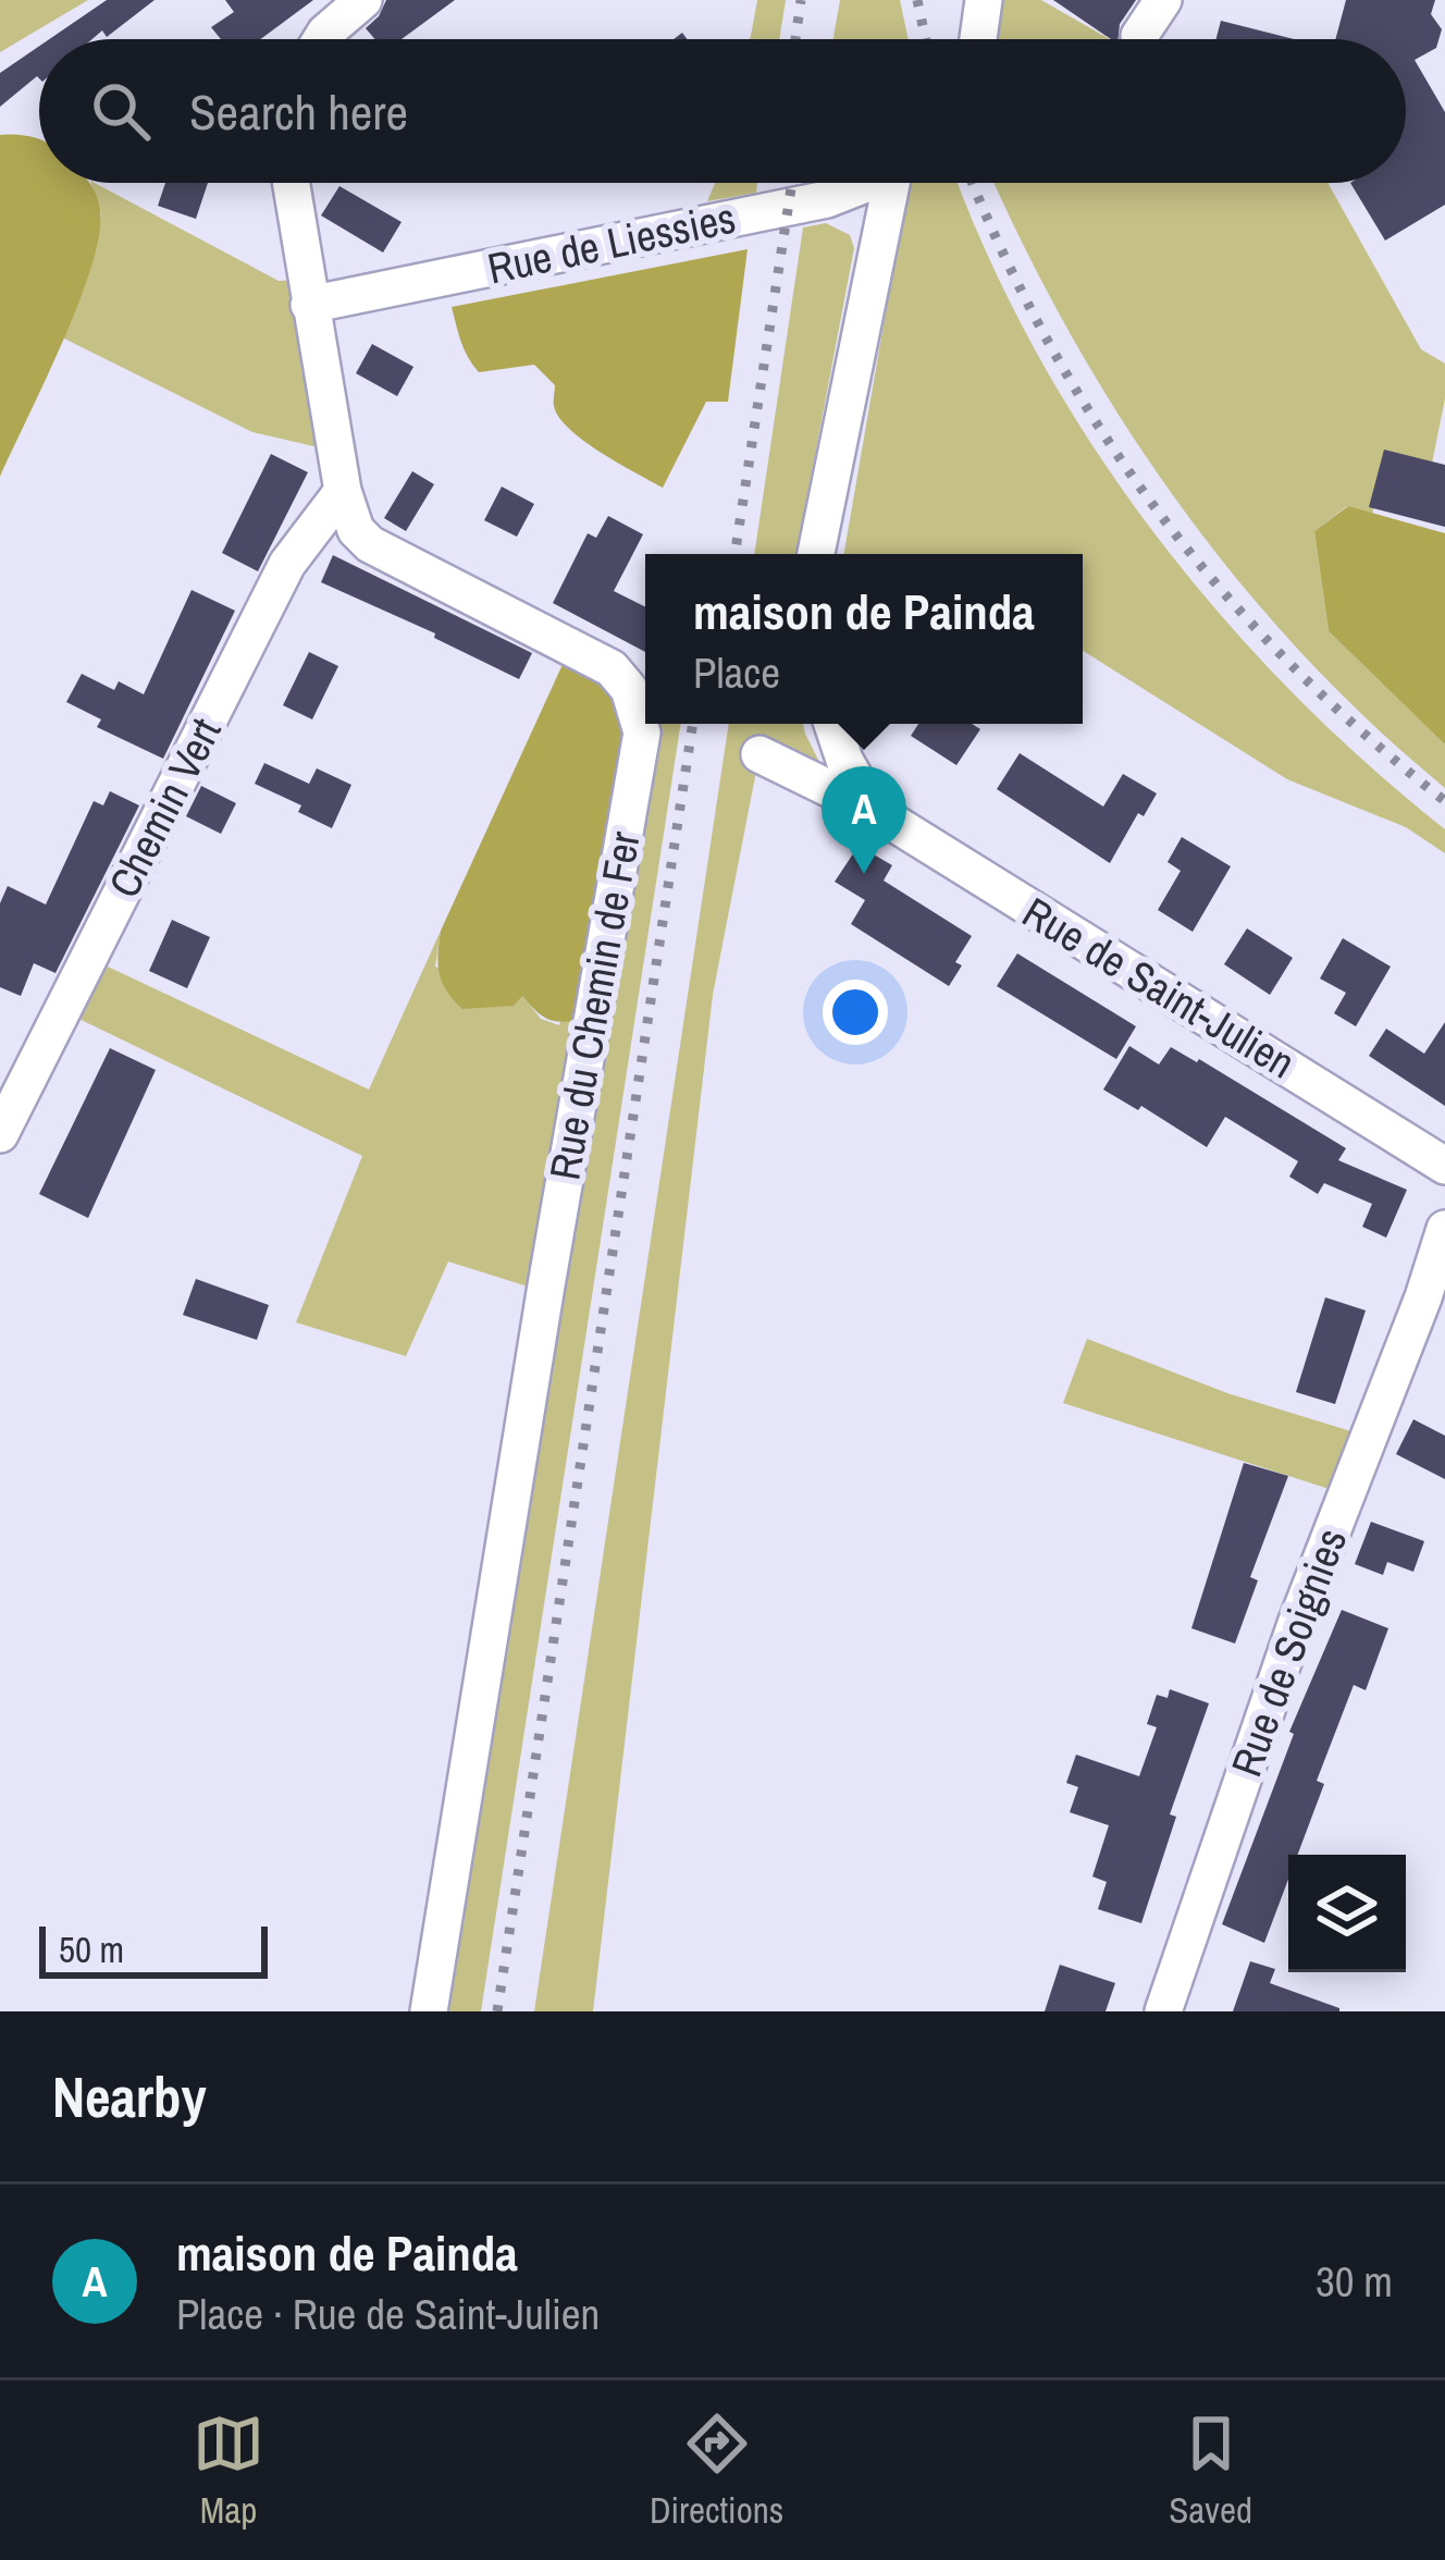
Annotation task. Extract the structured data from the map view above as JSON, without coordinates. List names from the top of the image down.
{
  "streets": {
    "street": [
      "Rue de Liessies",
      "Chemin Vert",
      "Rue de Saint-Julien",
      "Rue du Chemin de Fer",
      "Rue de Soignies"
    ]
  },
  "crossings": [
    ["Rue de Liessies", "Rue du Chemin de Fer"],
    ["Chemin Vert", "Rue du Chemin de Fer"]
  ],
  "scale_bar": "50 m",
  "page": {
    "search": "Search here",
    "popup": ["maison de Painda", "Place"],
    "pins": "A",
    "scale": "50 m",
    "heading": "Nearby",
    "list": [
      {
        "mark": "A",
        "name": "maison de Painda",
        "note": "Place · Rue de Saint-Julien",
        "value": "30 m"
      }
    ],
    "nav": ["Map", "Directions", "Saved"]
  }
}
